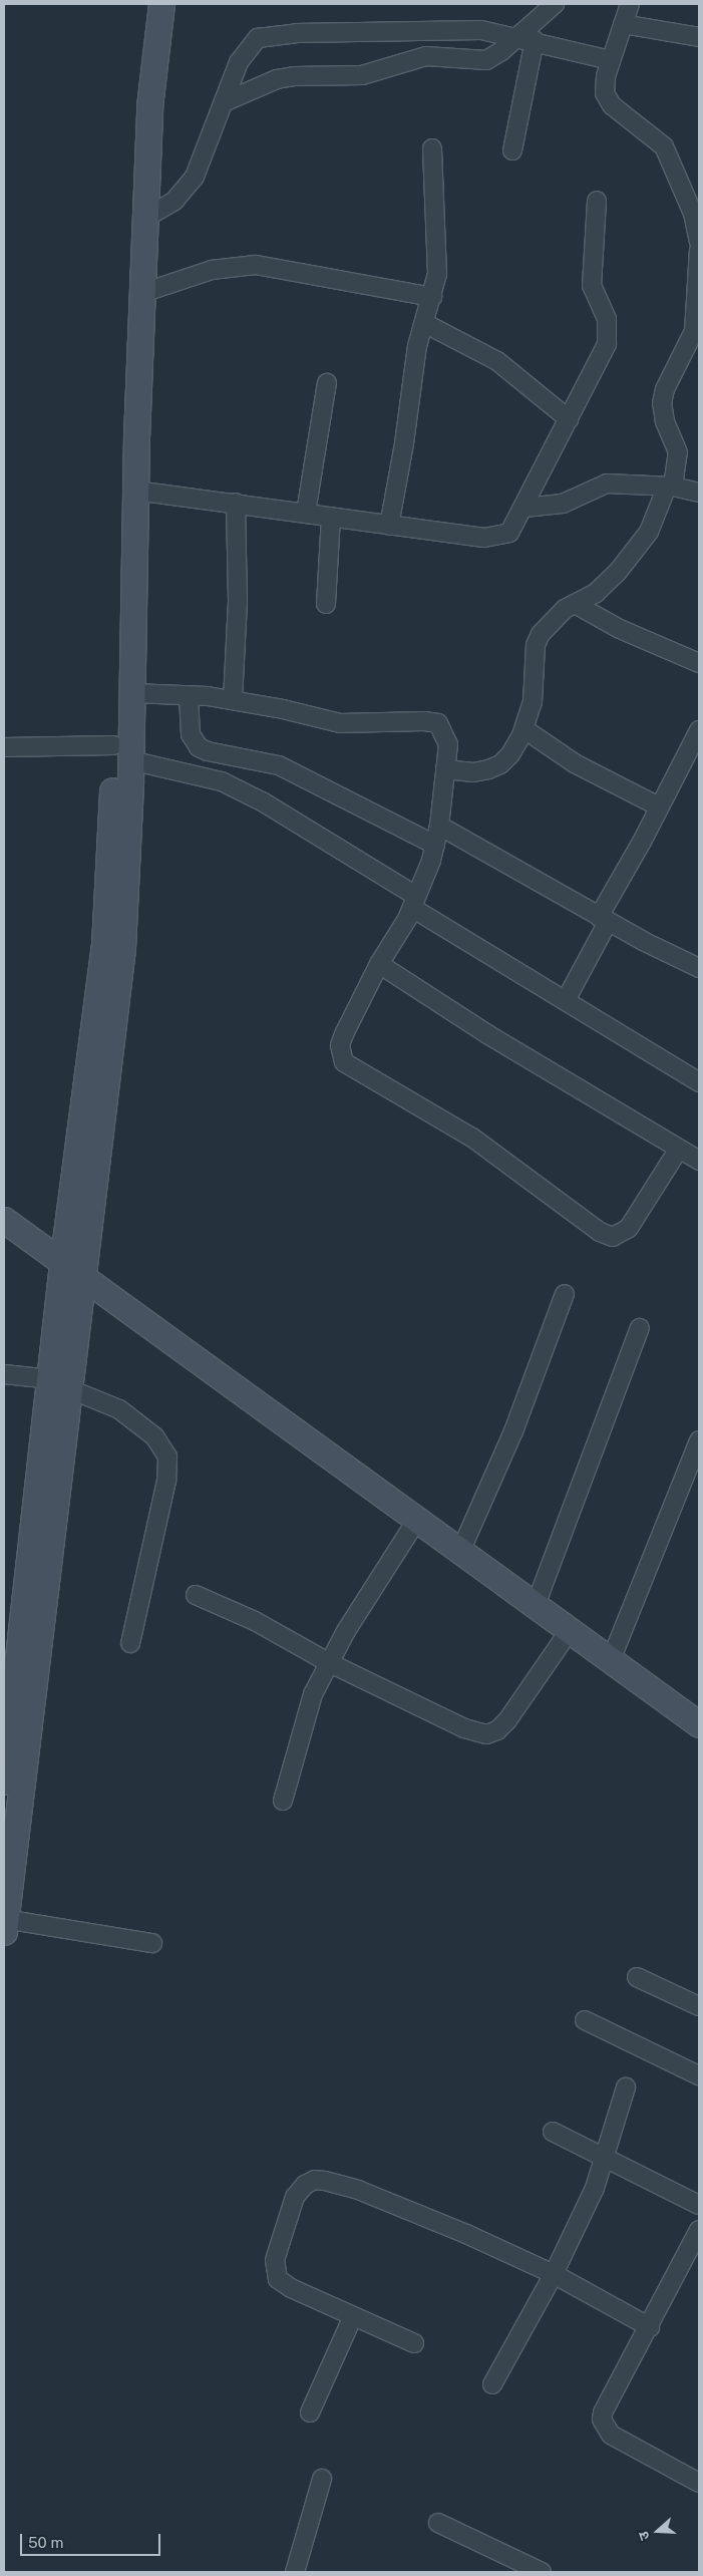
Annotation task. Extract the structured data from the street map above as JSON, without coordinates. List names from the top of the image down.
{
  "scale_bar": "50 m",
  "north": "left"
}
